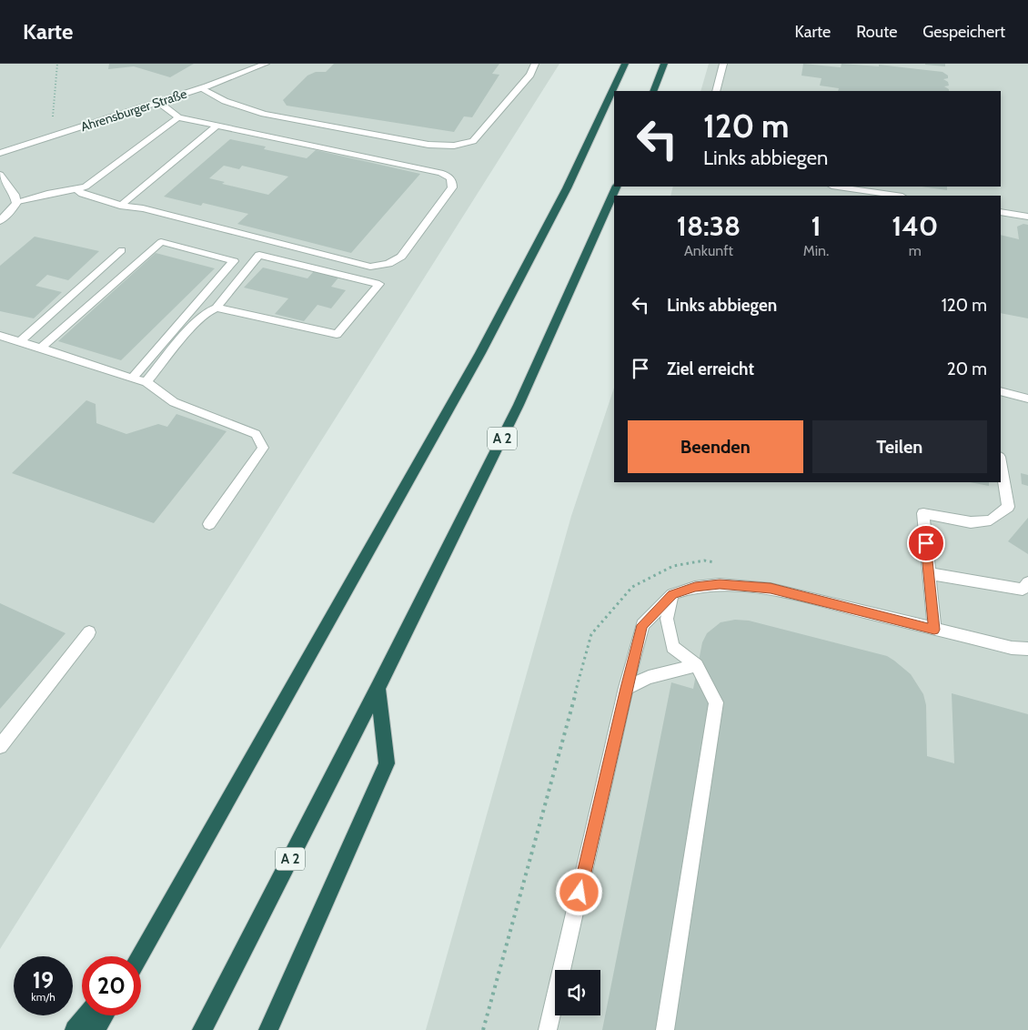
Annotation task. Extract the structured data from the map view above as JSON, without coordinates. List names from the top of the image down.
{
  "streets": {
    "highway": ["A 2"],
    "street": ["Ahrensburger Straße"]
  },
  "page": {
    "header": "Karte",
    "nav": ["Karte", "Route", "Gespeichert"],
    "turn": ["120 m", "Links abbiegen"],
    "eta": [
      "18:38",
      "Ankunft",
      "1",
      "Min.",
      "140",
      "m"
    ],
    "list": [
      {
        "name": "Links abbiegen",
        "value": "120 m"
      },
      {
        "name": "Ziel erreicht",
        "value": "20 m"
      }
    ],
    "buttons": ["Beenden", "Teilen"],
    "speed": "19 km/h",
    "limit": "20"
  }
}
